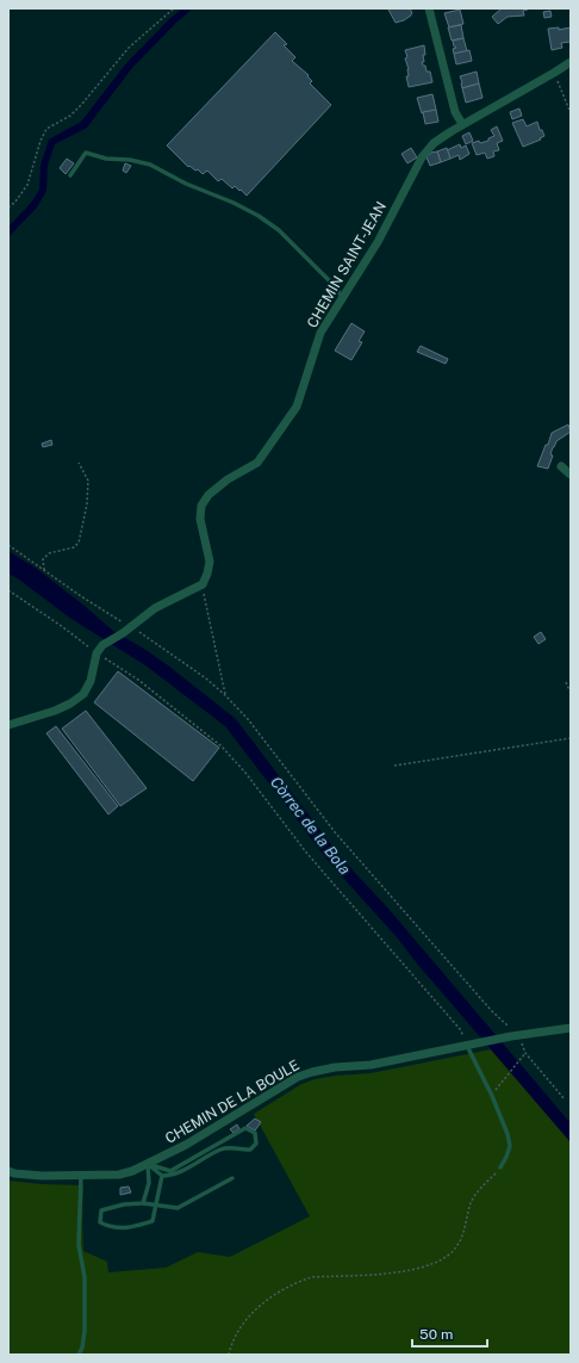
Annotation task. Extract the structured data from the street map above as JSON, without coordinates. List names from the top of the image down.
{
  "streets": {
    "street": ["CHEMIN SAINT-JEAN", "CHEMIN DE LA BOULE"]
  },
  "water": ["Còrrec de la Bola"],
  "scale_bar": "50 m"
}
